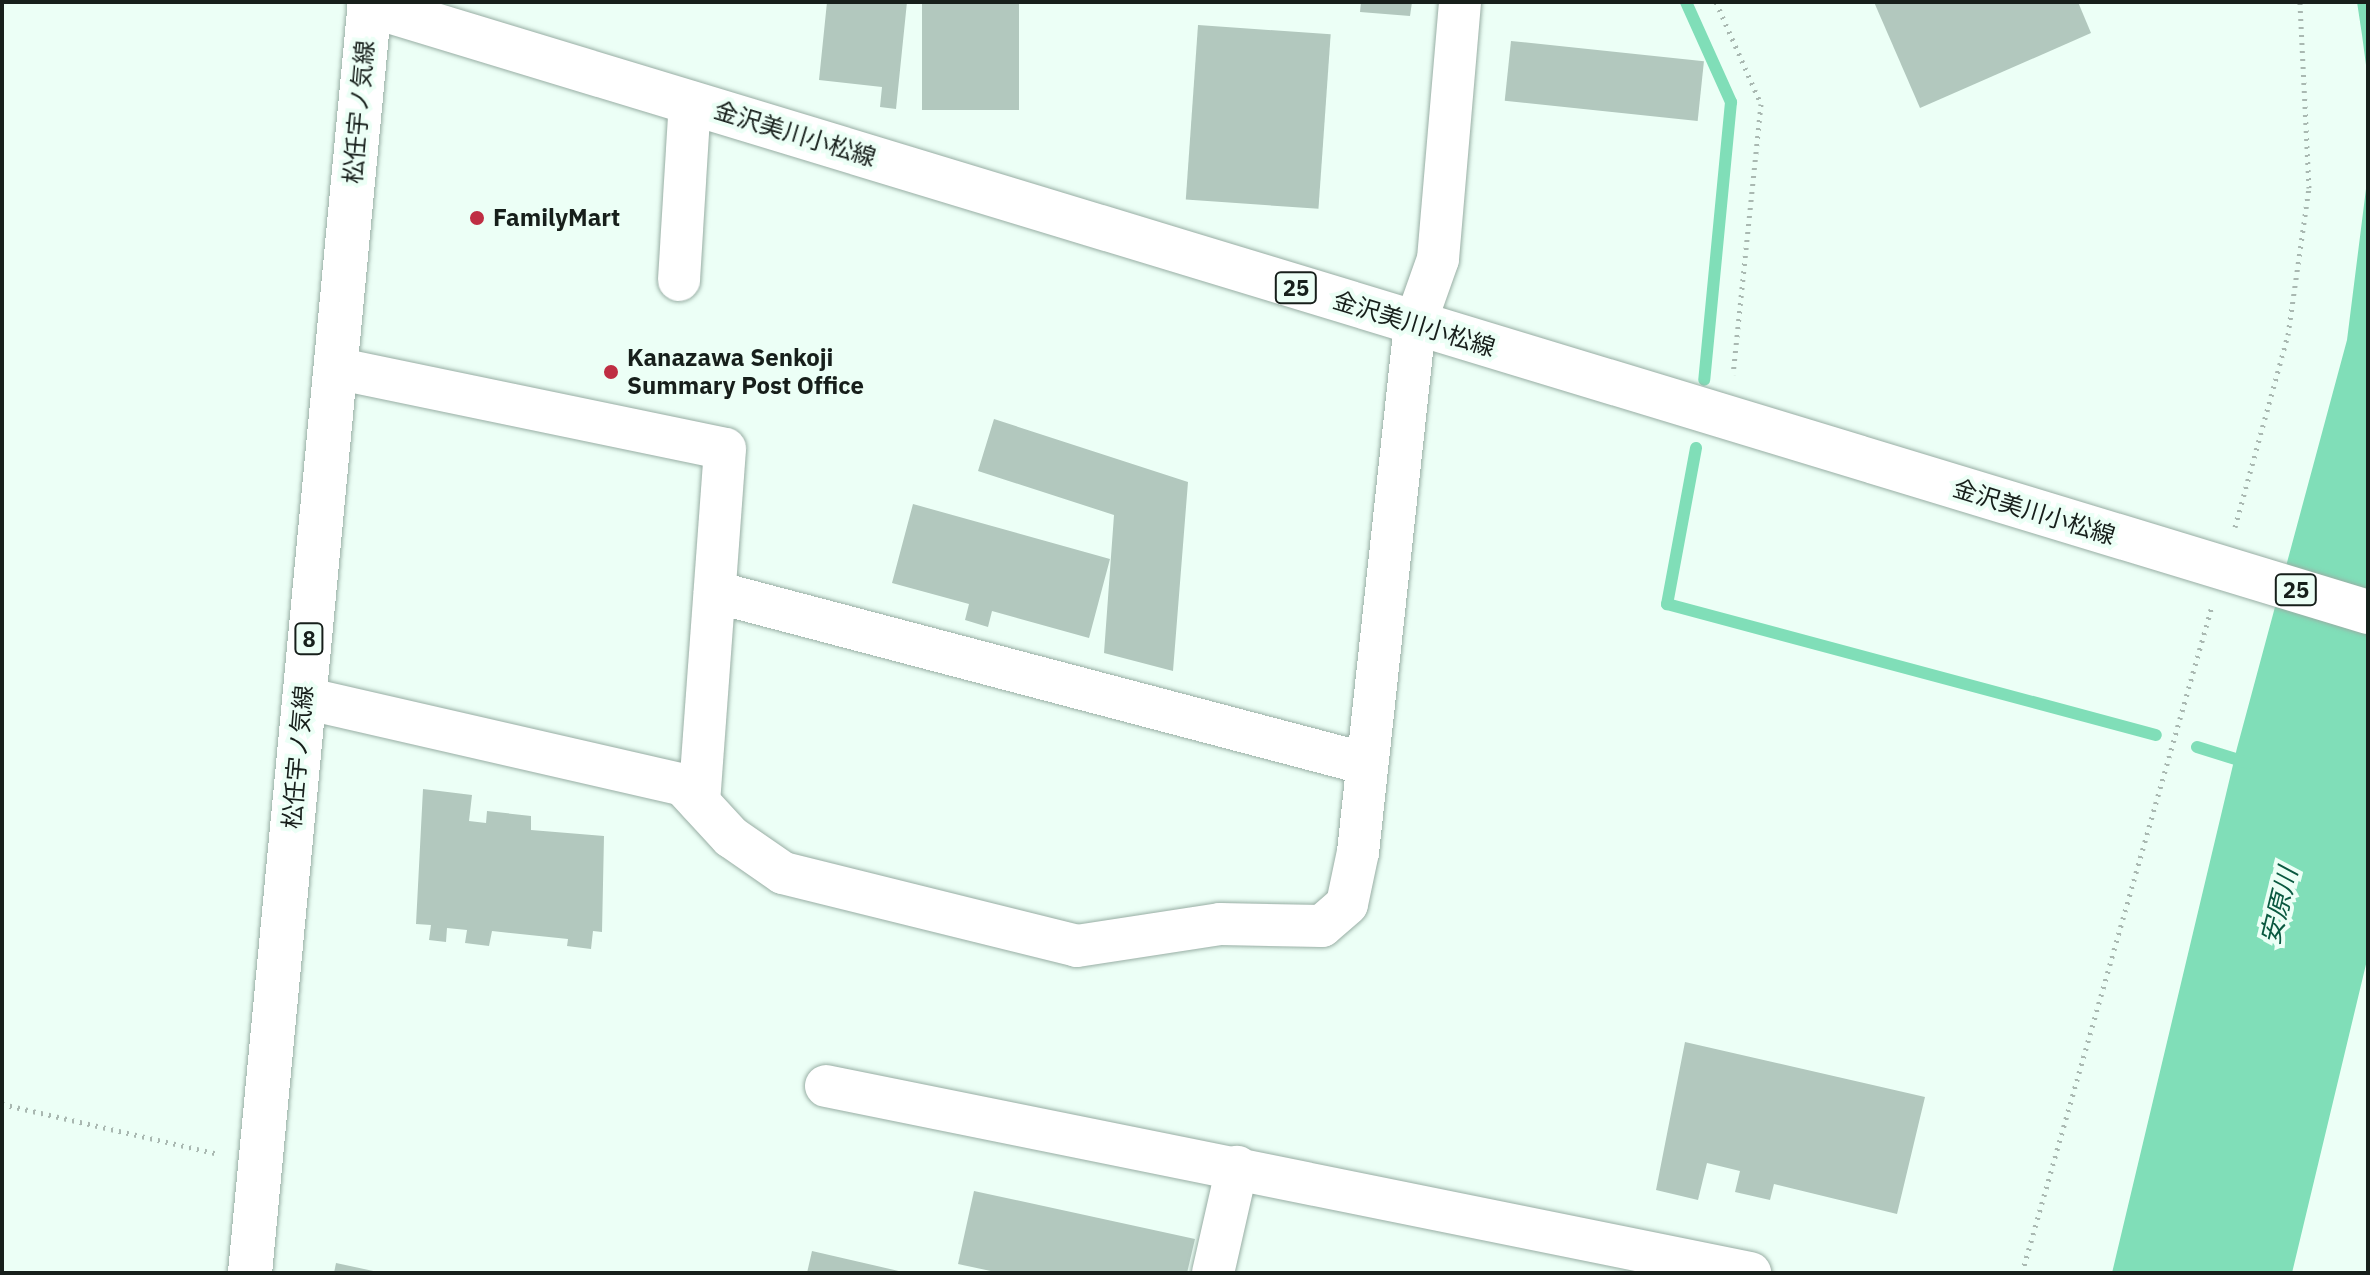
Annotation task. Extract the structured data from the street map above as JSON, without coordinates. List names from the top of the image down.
{
  "streets": {
    "main road": [
      "松任宇ノ気線",
      "金沢美川小松線",
      "25",
      "8"
    ]
  },
  "crossings": [
    ["松任宇ノ気線", "金沢美川小松線"]
  ],
  "water": ["安原川"],
  "places": ["FamilyMart", "Kanazawa Senkoji Summary Post Office"]
}
